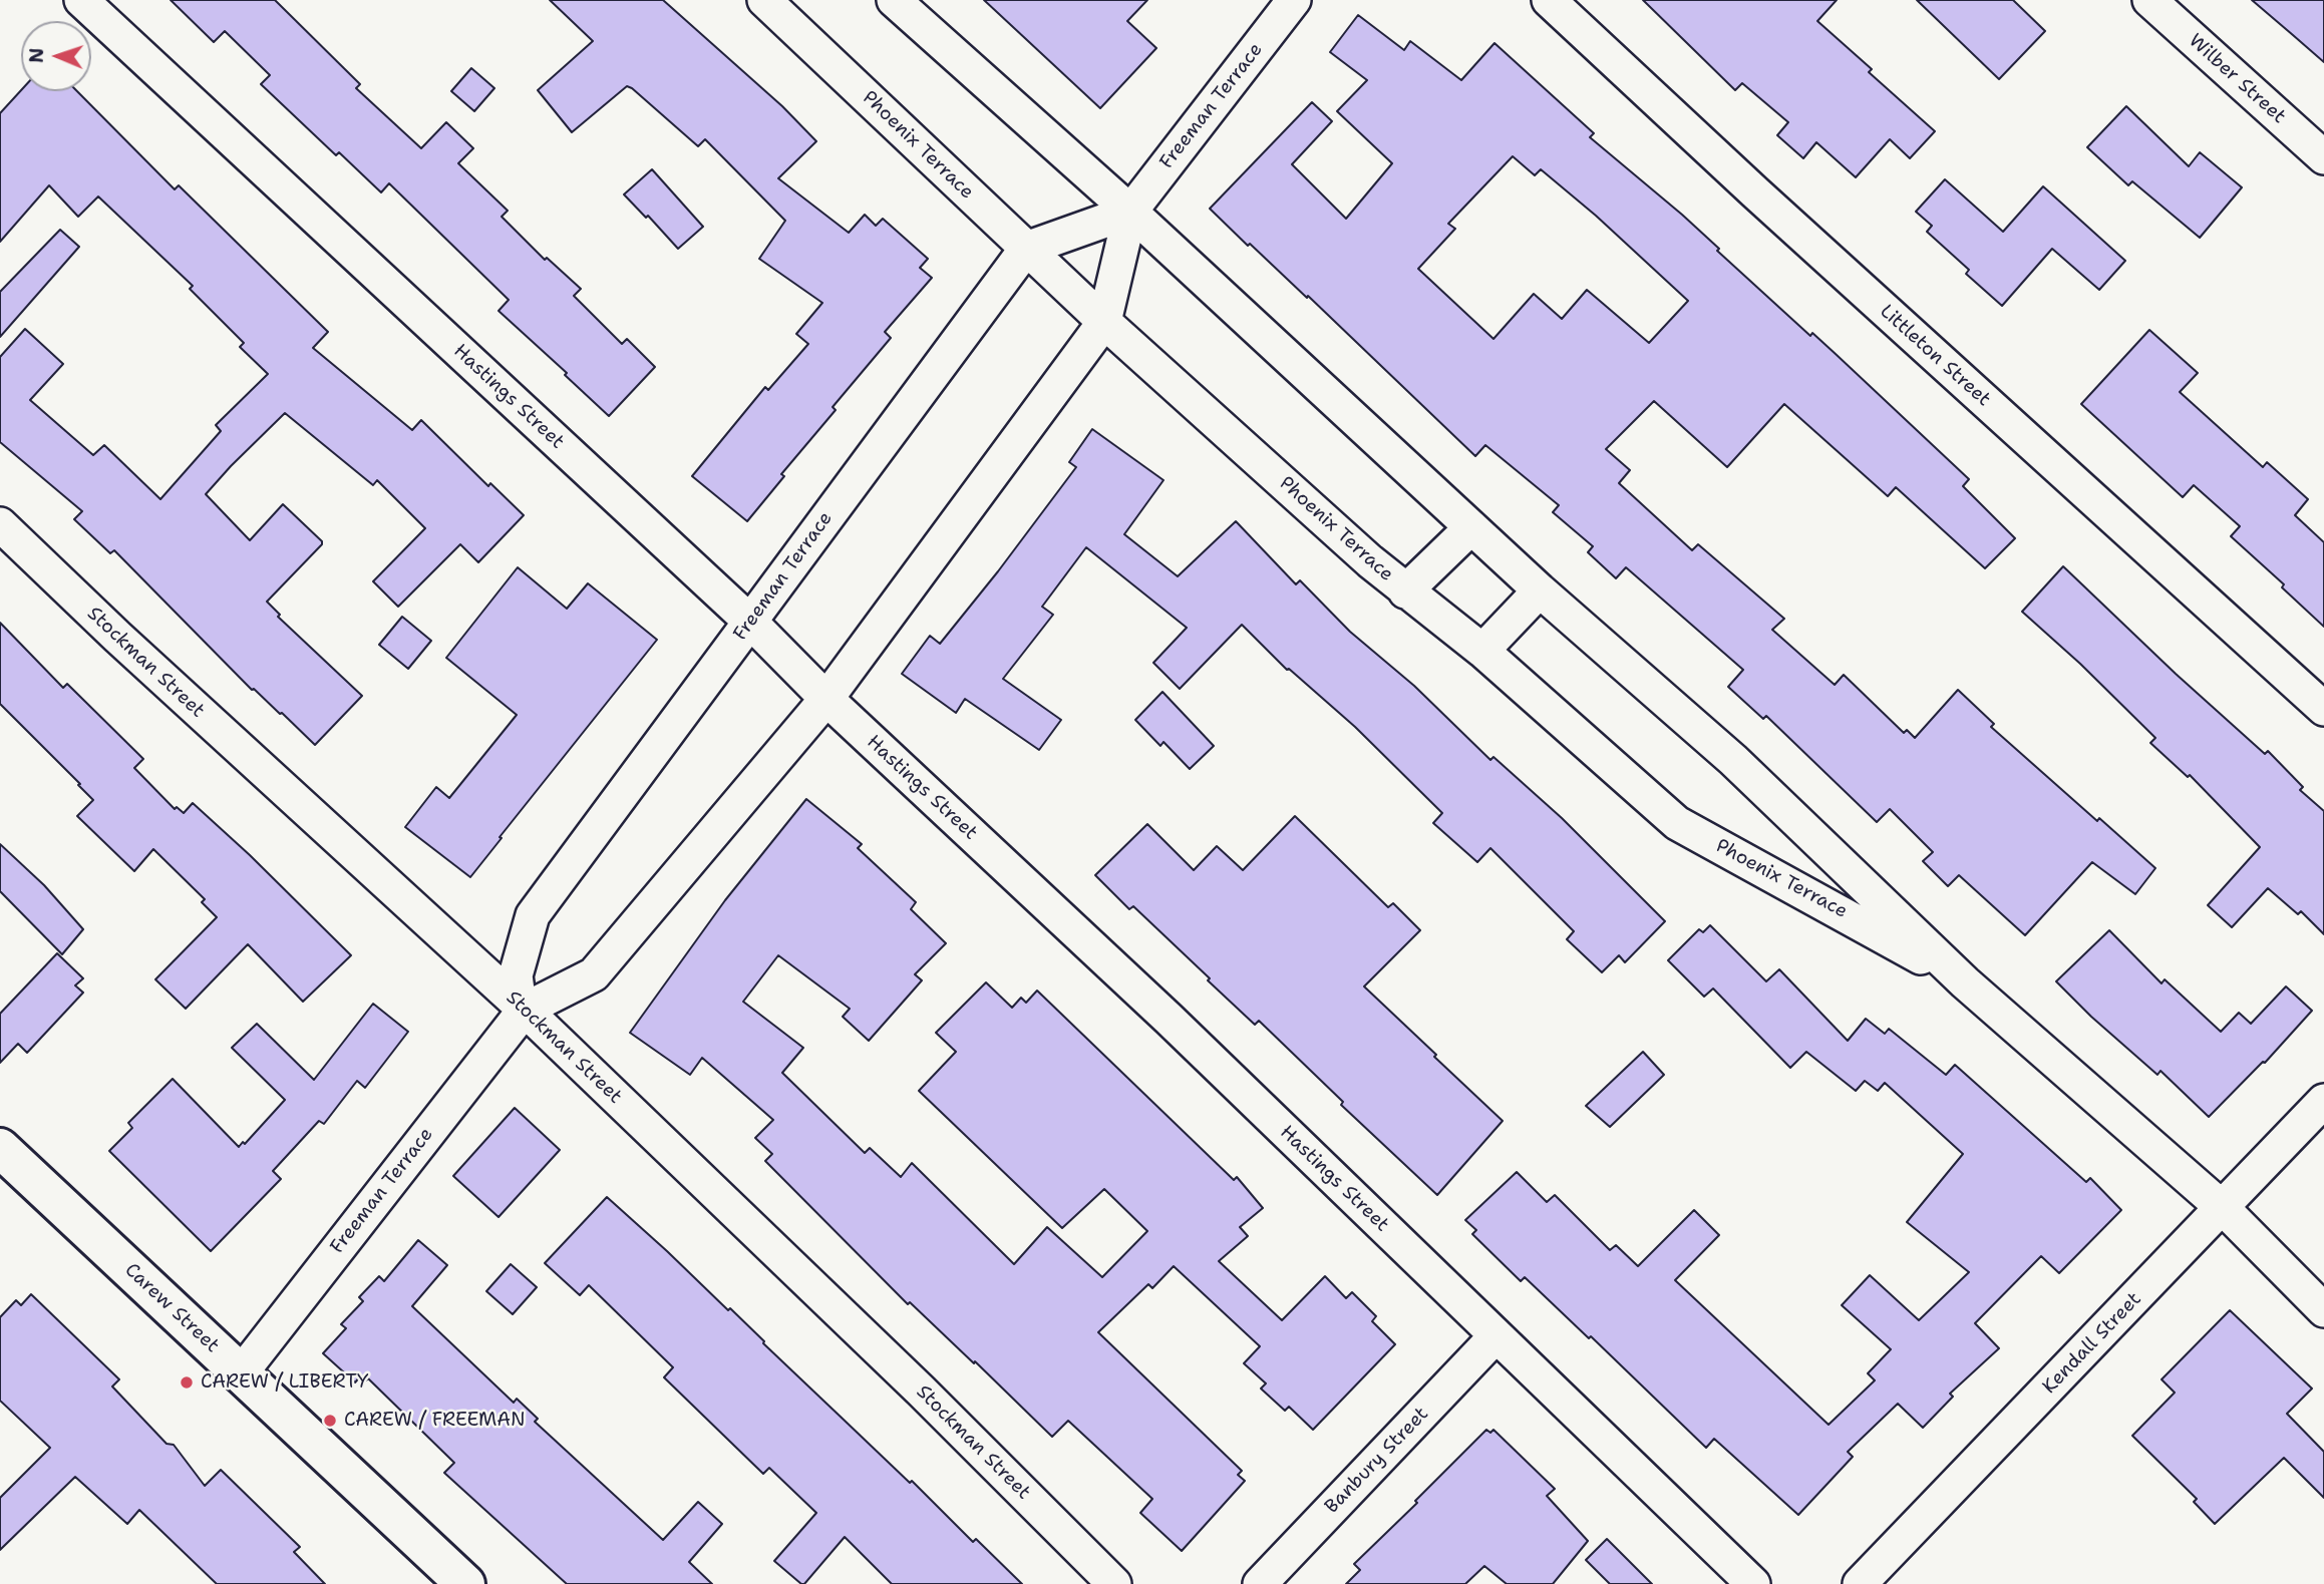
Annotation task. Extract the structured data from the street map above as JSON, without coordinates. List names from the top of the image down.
{
  "streets": {
    "main road": ["Carew Street"],
    "street": [
      "Wilber Street",
      "Freeman Terrace",
      "Phoenix Terrace",
      "Littleton Street",
      "Hastings Street",
      "Stockman Street",
      "Kendall Street",
      "Banbury Street"
    ]
  },
  "crossings": [
    ["Freeman Terrace", "Phoenix Terrace"],
    ["Freeman Terrace", "Hastings Street"],
    ["Freeman Terrace", "Stockman Street"],
    ["Freeman Terrace", "Carew Street"],
    ["Phoenix Terrace", "Kendall Street"],
    ["Hastings Street", "Banbury Street"]
  ],
  "places": ["CAREW / LIBERTY", "CAREW / FREEMAN"],
  "north": "left"
}
